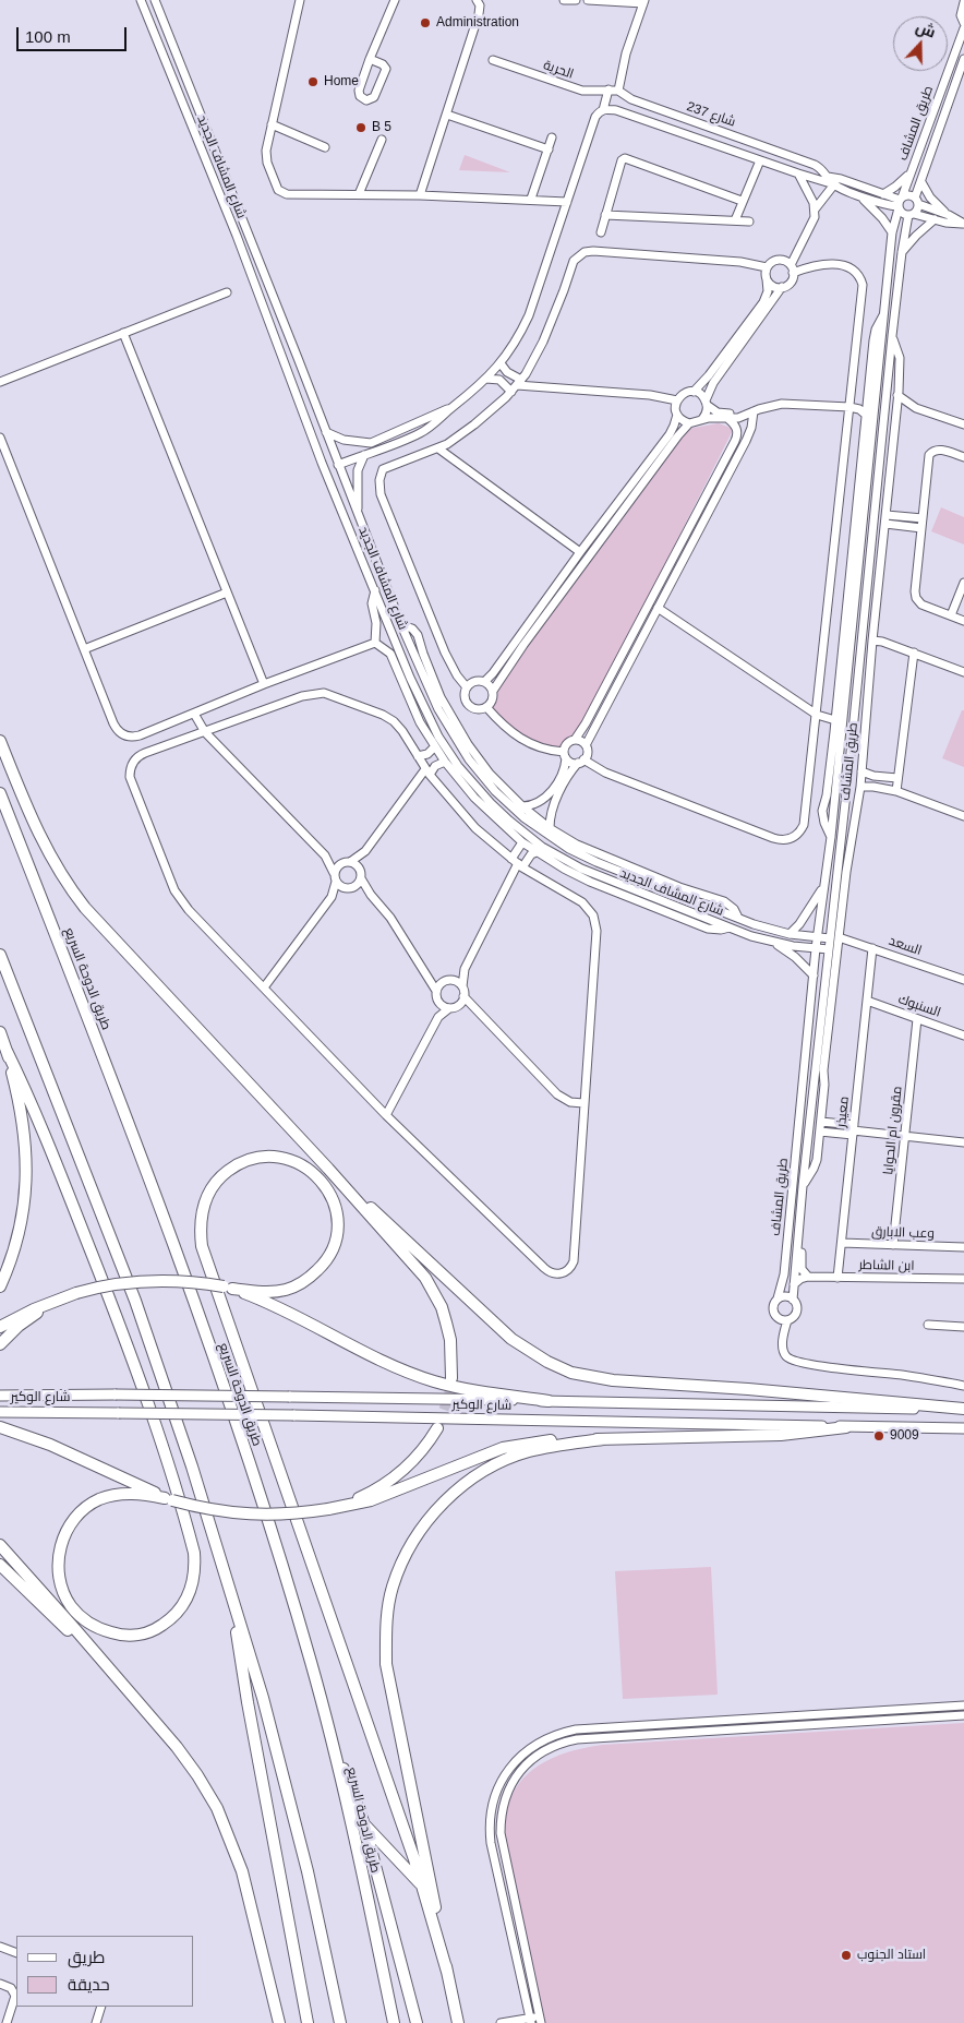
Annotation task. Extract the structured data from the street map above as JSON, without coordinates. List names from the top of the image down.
{
  "streets": {
    "highway": ["طريق الدوحة السريع"],
    "main road": ["شارع الوكير"],
    "street": [
      "الحرية",
      "شارع 237",
      "طريق المشاف",
      "شارع المشاف الجديد",
      "السعد",
      "السنبوك",
      "معيذر",
      "مقرون ام الحوايا",
      "وعب الابارق",
      "ابن الشاطر"
    ]
  },
  "crossings": [
    ["الحرية", "شارع 237"],
    ["شارع 237", "طريق المشاف"],
    ["طريق المشاف", "شارع المشاف الجديد"],
    ["طريق المشاف", "السعد"],
    ["طريق المشاف", "ابن الشاطر"],
    ["السعد", "معيذر"],
    ["السنبوك", "معيذر"],
    ["السنبوك", "مقرون ام الحوايا"],
    ["معيذر", "وعب الابارق"],
    ["معيذر", "ابن الشاطر"],
    ["مقرون ام الحوايا", "وعب الابارق"]
  ],
  "places": [
    "Administration",
    "Home",
    "B 5",
    "9009",
    "استاد الجنوب"
  ],
  "legend": ["طريق", "حديقة"],
  "scale_bar": "100 m",
  "north": "top"
}
